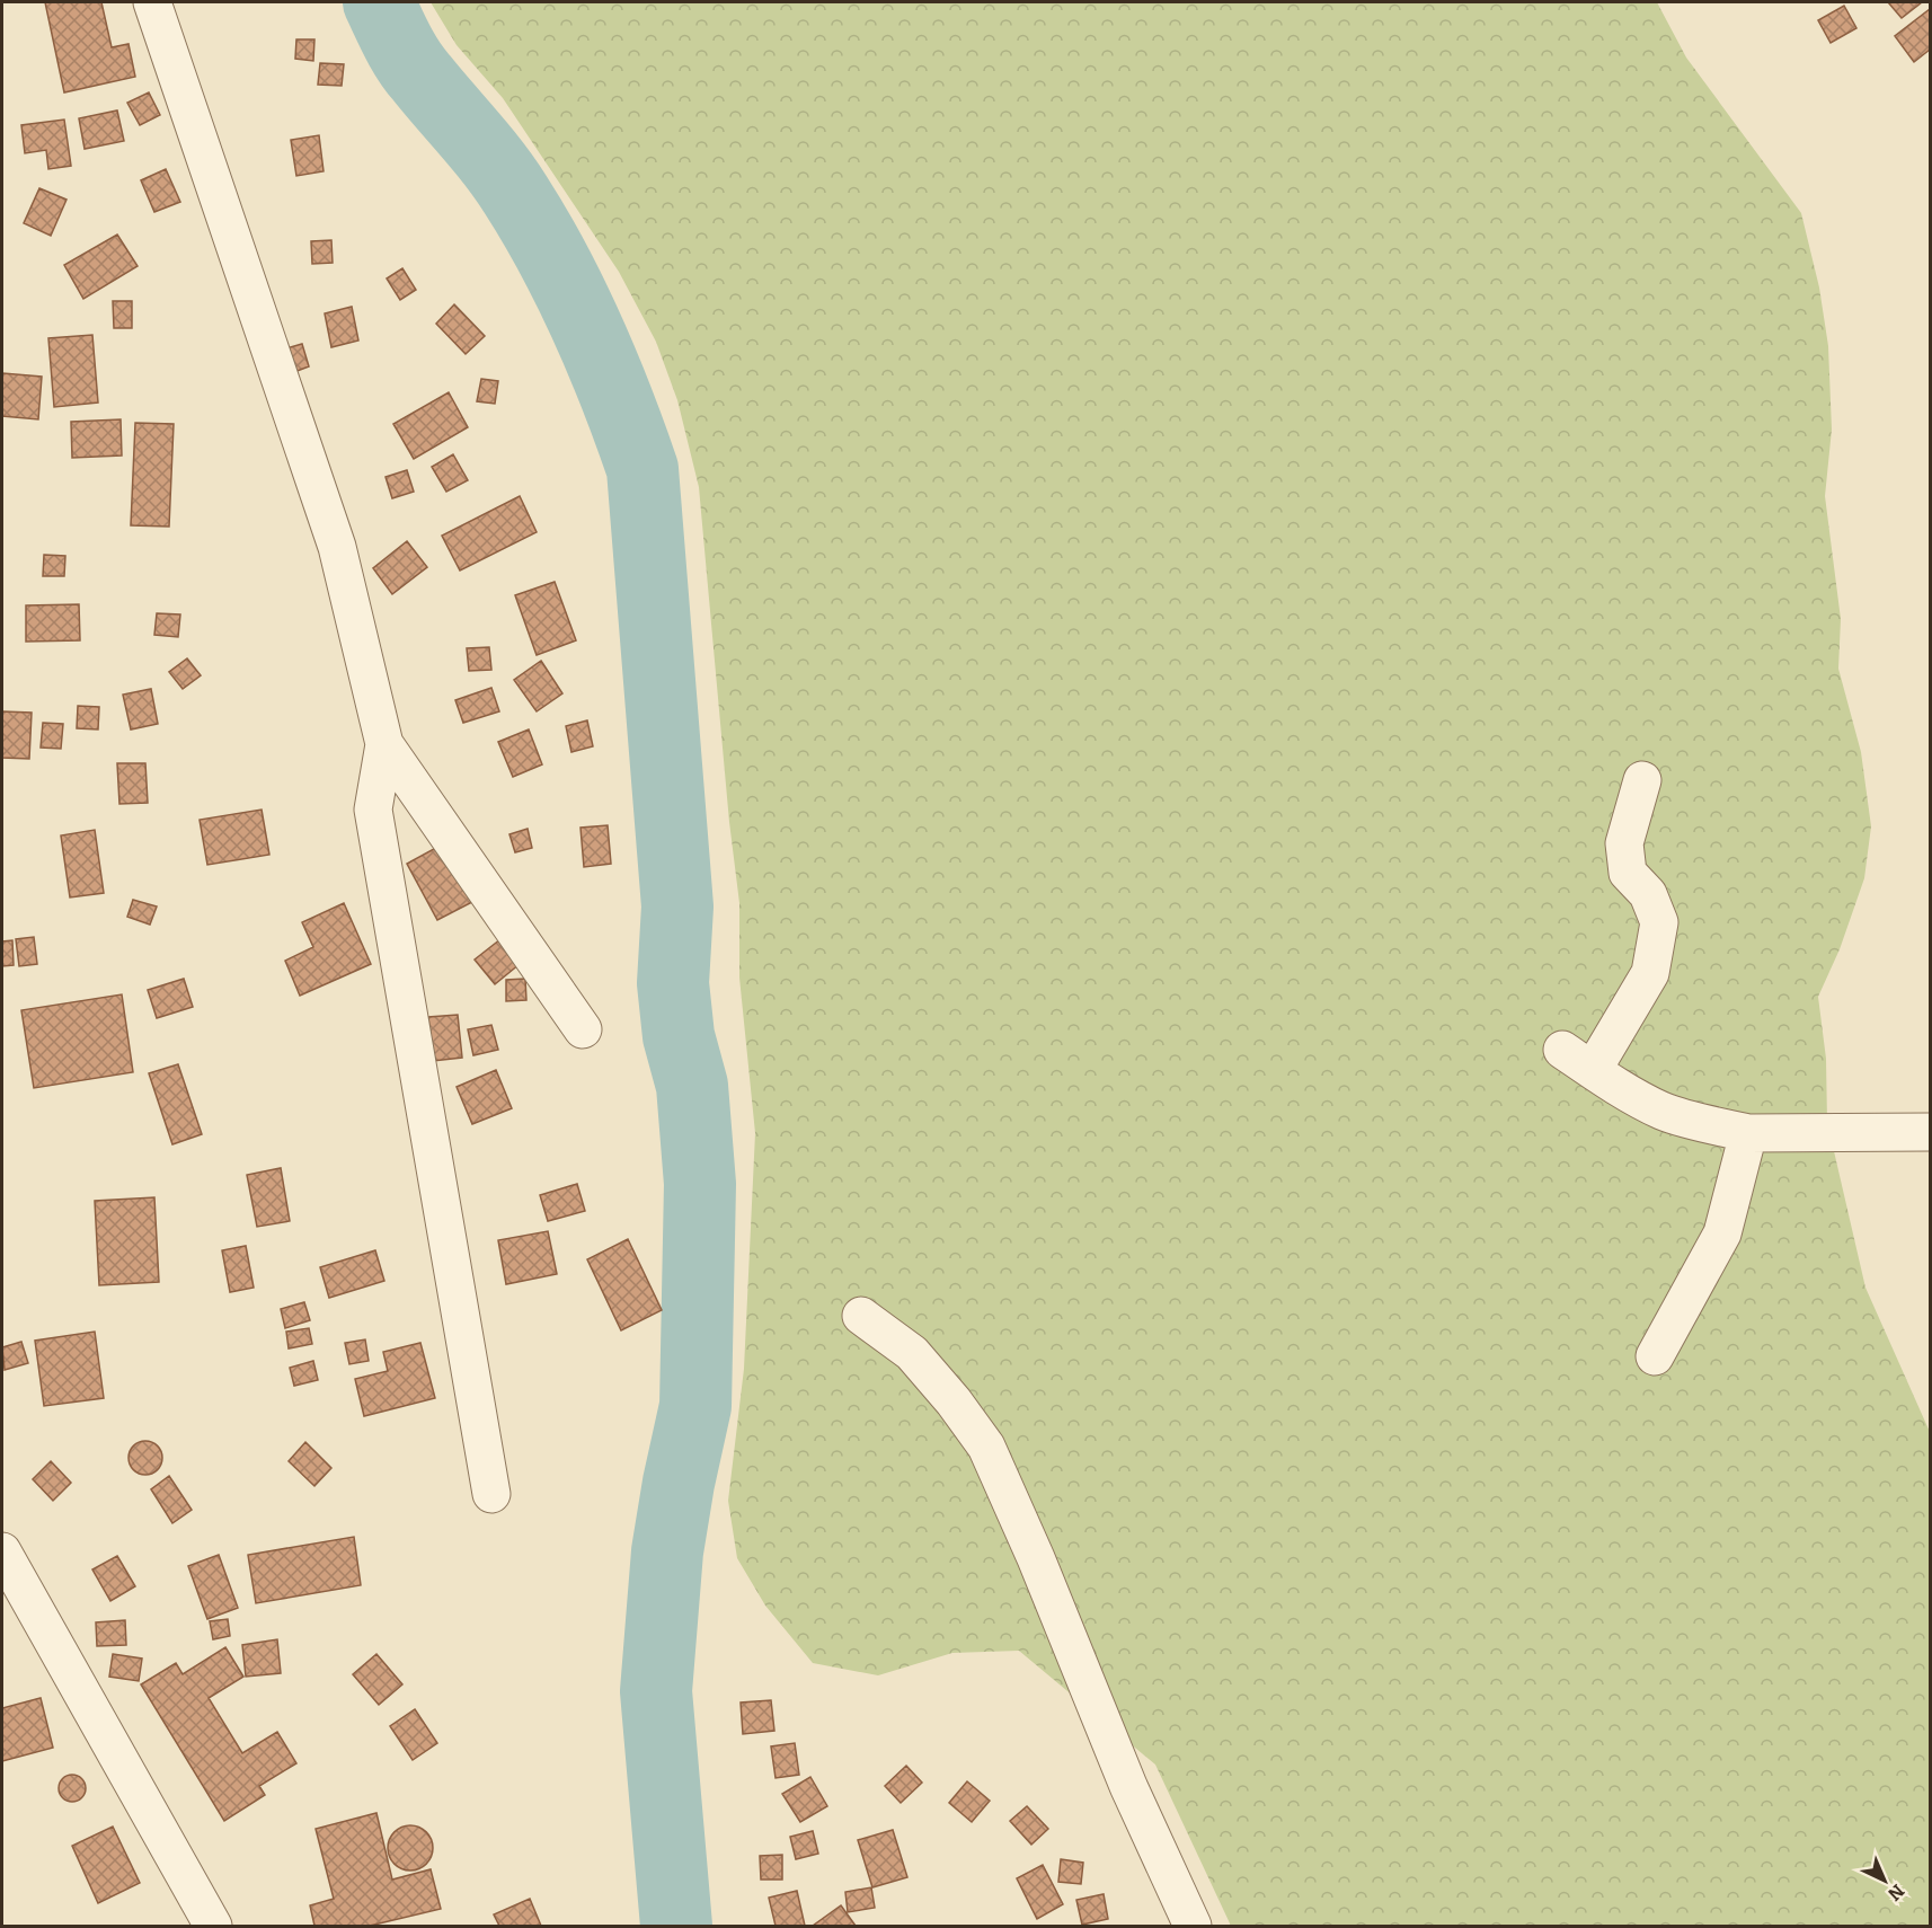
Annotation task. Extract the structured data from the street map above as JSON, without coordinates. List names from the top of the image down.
{
  "north": "bottom right"
}
